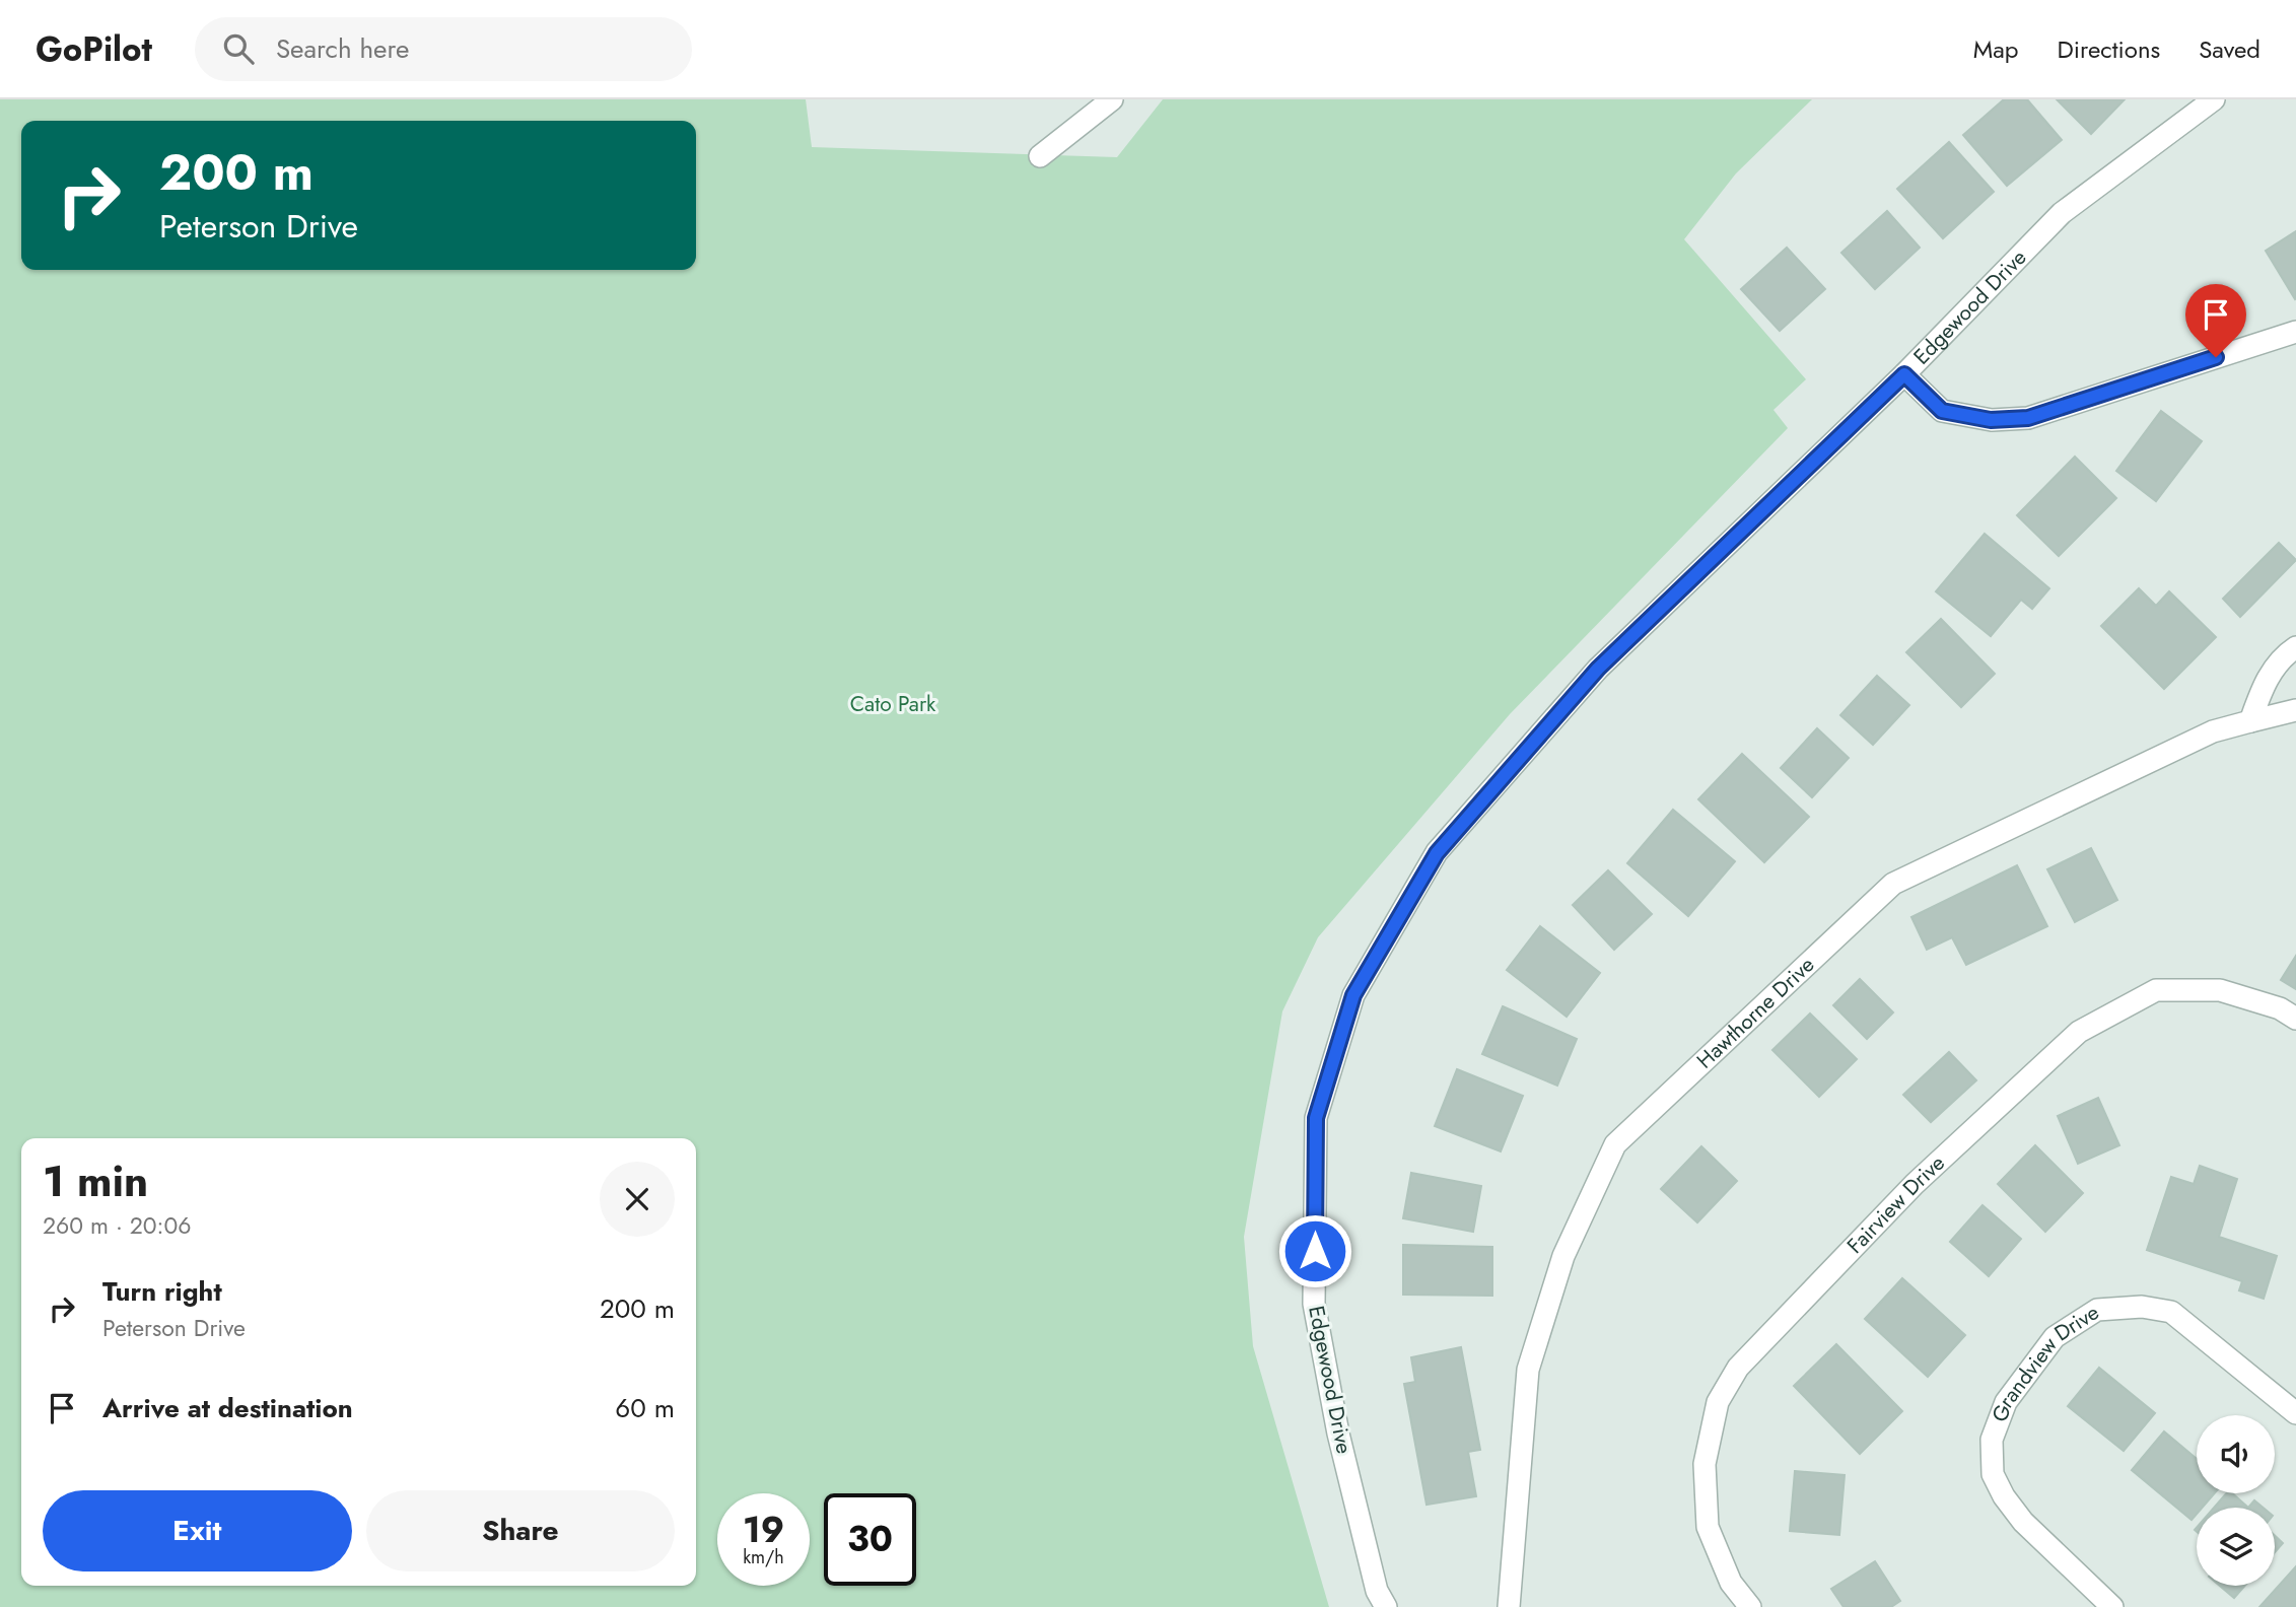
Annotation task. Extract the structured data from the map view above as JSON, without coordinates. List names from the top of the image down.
{
  "streets": {
    "street": [
      "Edgewood Drive",
      "Hawthorne Drive",
      "Fairview Drive",
      "Grandview Drive"
    ]
  },
  "parks": ["Cato Park"],
  "page": {
    "header": "GoPilot",
    "search": "Search here",
    "nav": ["Map", "Directions", "Saved"],
    "turn": ["200 m", "Peterson Drive"],
    "heading": ["1 min", "260 m · 20:06"],
    "list": [
      {
        "name": "Turn right",
        "note": "Peterson Drive",
        "value": "200 m"
      },
      {
        "name": "Arrive at destination",
        "value": "60 m"
      }
    ],
    "buttons": ["Exit", "Share"],
    "speed": "19 km/h",
    "limit": "30"
  }
}
